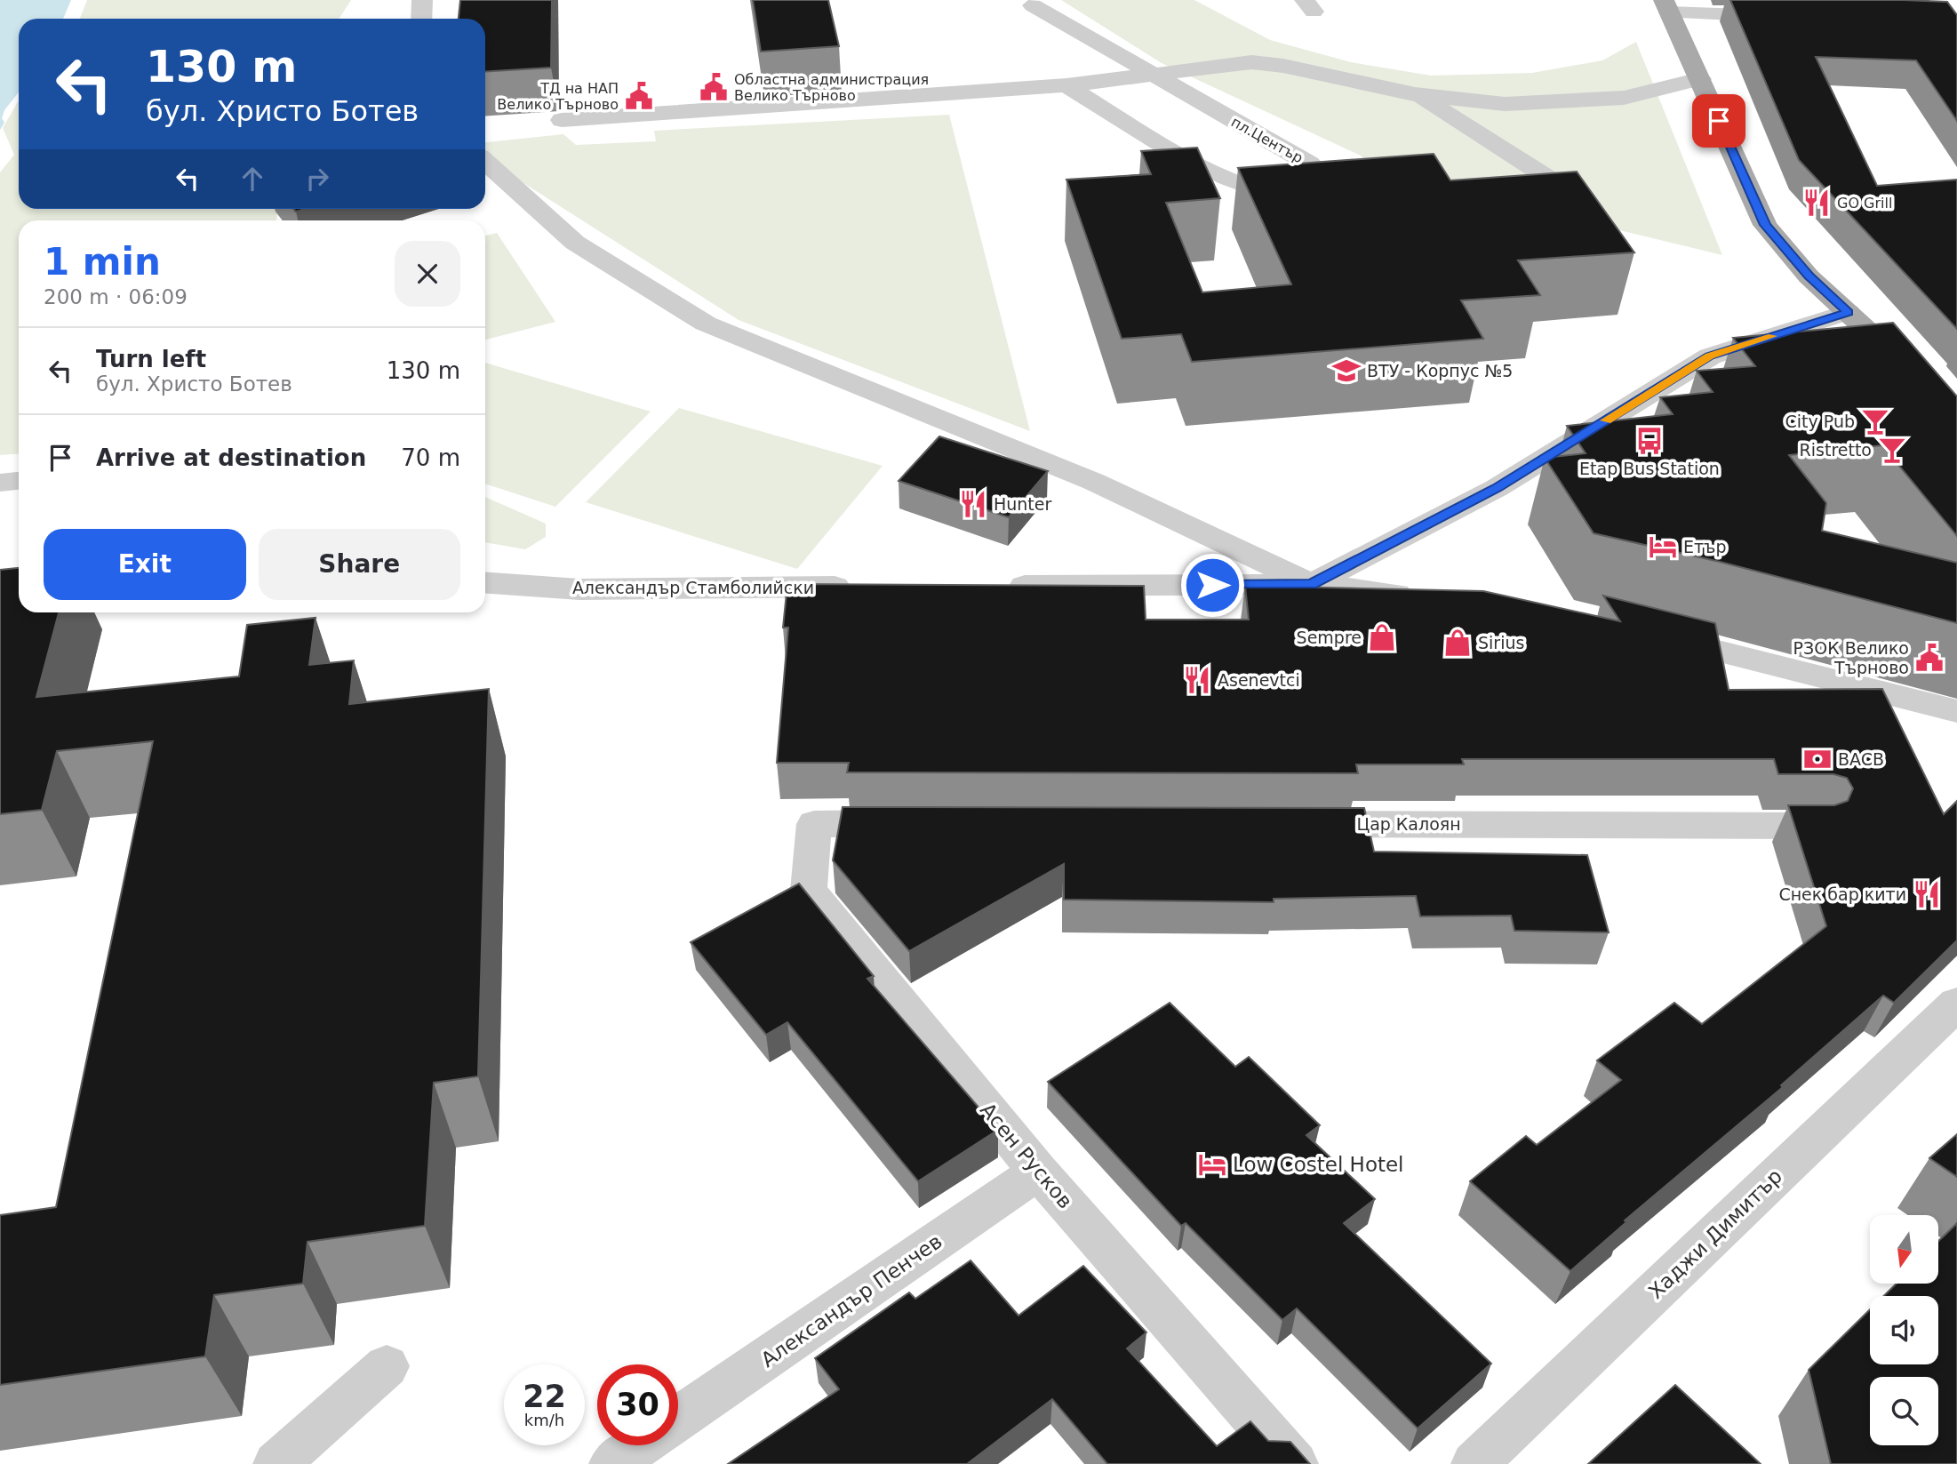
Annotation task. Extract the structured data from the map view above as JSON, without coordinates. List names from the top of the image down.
{
  "streets": {
    "street": [
      "пл.Център",
      "Александър Стамболийски",
      "Цар Калоян",
      "Асен Русков",
      "Хаджи Димитър",
      "Александър Пенчев"
    ]
  },
  "crossings": [
    ["Асен Русков", "Александър Пенчев"]
  ],
  "places": {
    "public building": ["Областна администрация Велико Търново", "ТД на НАП Велико Търново", "РЗОК Велико Търново"],
    "restaurant": [
      "GO Grill",
      "Hunter",
      "Asenevtci",
      "Снек бар кити"
    ],
    "school or university": ["ВТУ - Корпус №5"],
    "bar": ["City Pub", "Ristretto"],
    "bus stop": ["Etap Bus Station"],
    "hotel": ["Етър", "Low Costel Hotel"],
    "shop": ["Sempre", "Sirius"],
    "bank": ["BACB"]
  },
  "north": "bottom",
  "page": {
    "turn": ["130 m", "бул. Христо Ботев"],
    "heading": ["1 min", "200 m · 06:09"],
    "list": [
      {
        "name": "Turn left",
        "note": "бул. Христо Ботев",
        "value": "130 m"
      },
      {
        "name": "Arrive at destination",
        "value": "70 m"
      }
    ],
    "buttons": ["Exit", "Share"],
    "speed": "22 km/h",
    "limit": "30"
  }
}
